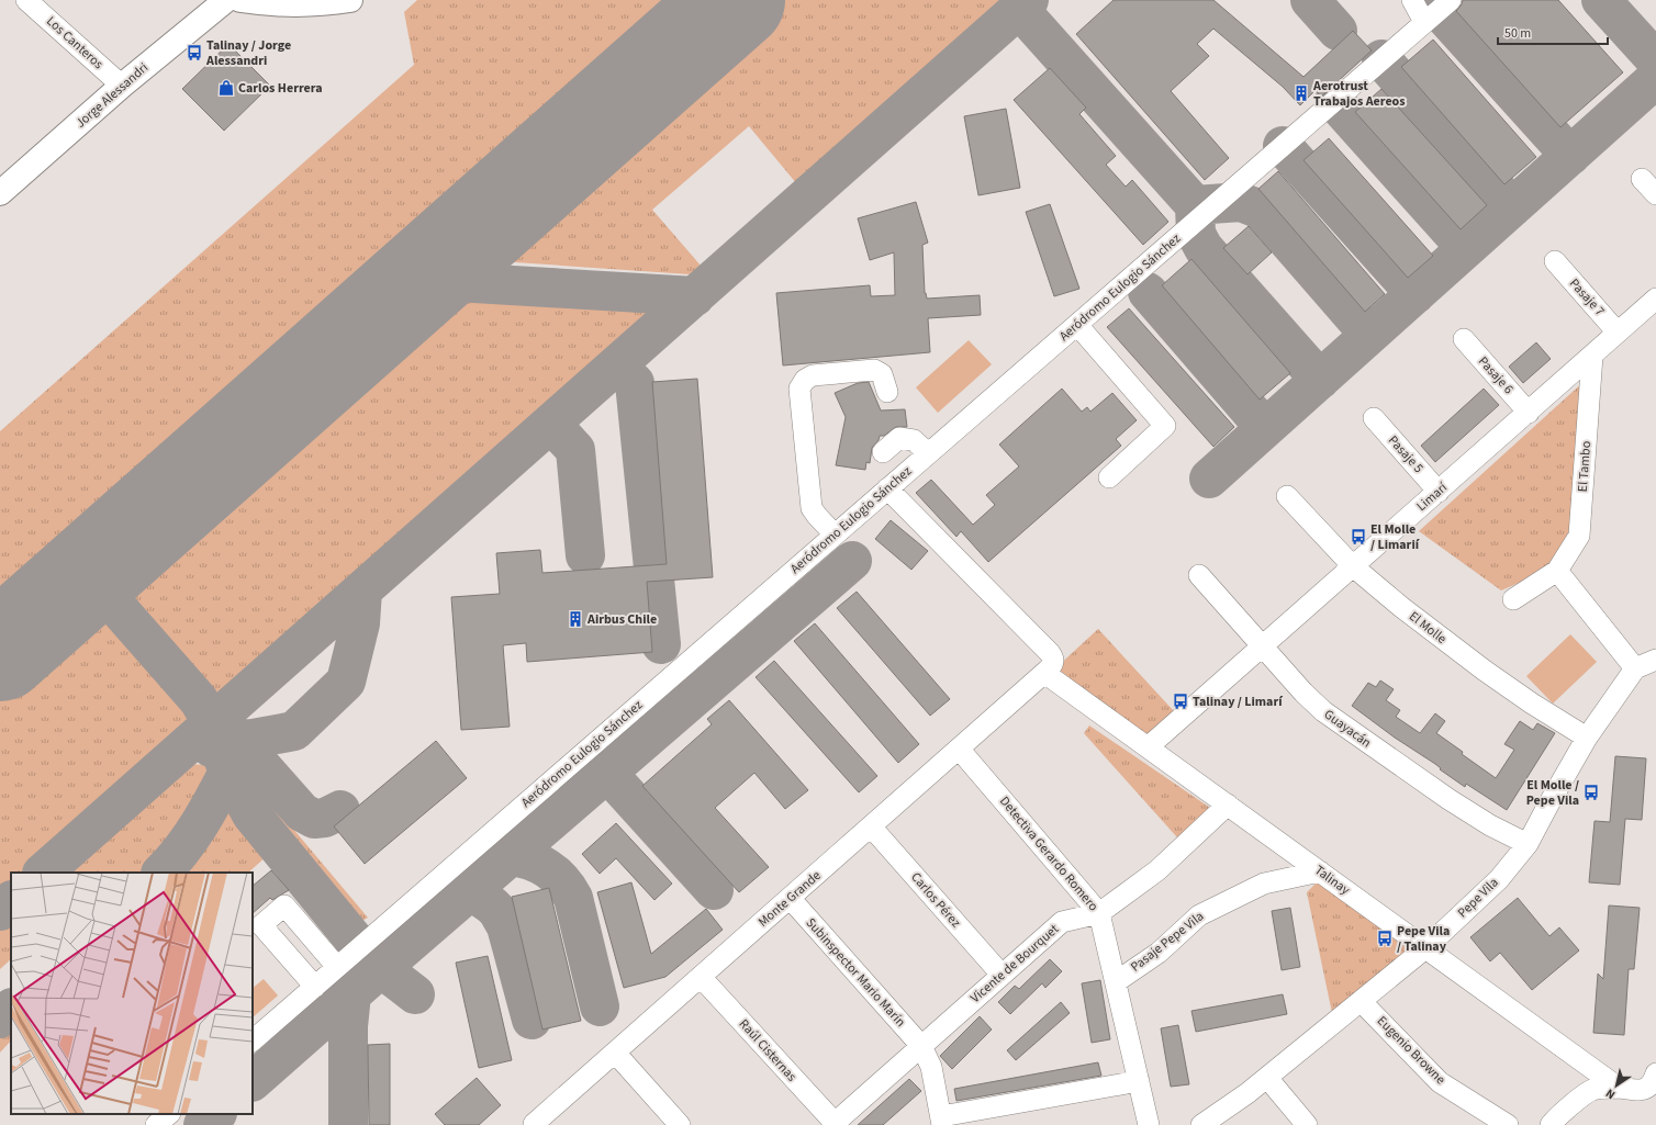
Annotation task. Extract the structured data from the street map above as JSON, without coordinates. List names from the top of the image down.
{
  "streets": {
    "main road": ["Jorge Alessandri"],
    "street": [
      "Los Canteros",
      "Aeródromo Eulogio Sánchez",
      "Pasaje 7",
      "Pasaje 6",
      "Pasaje 5",
      "El Tambo",
      "Limarí",
      "El Molle",
      "Guayacán",
      "Detectiva Gerardo Romero",
      "Talinay",
      "Pepe Vila",
      "Monte Grande",
      "Carlos Pérez",
      "Pasaje Pepe Vila",
      "Vicente de Bourquet",
      "Subinspector Mario Marín",
      "Raúl Cisternas",
      "Eugenio Browne"
    ]
  },
  "crossings": [
    ["Los Canteros", "Jorge Alessandri"],
    ["Pasaje 7", "Limarí"],
    ["Pasaje 6", "Limarí"],
    ["Pasaje 5", "Limarí"],
    ["El Tambo", "Limarí"],
    ["Limarí", "El Molle"],
    ["Limarí", "Guayacán"],
    ["Limarí", "Talinay"],
    ["El Molle", "Pepe Vila"],
    ["Guayacán", "Pepe Vila"],
    ["Detectiva Gerardo Romero", "Monte Grande"],
    ["Detectiva Gerardo Romero", "Pasaje Pepe Vila"],
    ["Detectiva Gerardo Romero", "Vicente de Bourquet"],
    ["Talinay", "Pepe Vila"],
    ["Talinay", "Monte Grande"],
    ["Talinay", "Pasaje Pepe Vila"],
    ["Talinay", "Vicente de Bourquet"],
    ["Pepe Vila", "Eugenio Browne"],
    ["Monte Grande", "Carlos Pérez"],
    ["Monte Grande", "Subinspector Mario Marín"],
    ["Monte Grande", "Raúl Cisternas"],
    ["Carlos Pérez", "Vicente de Bourquet"],
    ["Vicente de Bourquet", "Subinspector Mario Marín"],
    ["Vicente de Bourquet", "Raúl Cisternas"]
  ],
  "places": {
    "bus stop": [
      "Talinay / Jorge Alessandri",
      "El Molle / Limarií",
      "Talinay / Limarí",
      "El Molle / Pepe Vila",
      "Pepe Vila / Talinay"
    ],
    "shop": ["Carlos Herrera"],
    "building": ["Aerotrust Trabajos Aereos", "Airbus Chile"]
  },
  "scale_bar": "50 m",
  "north": "bottom left"
}
